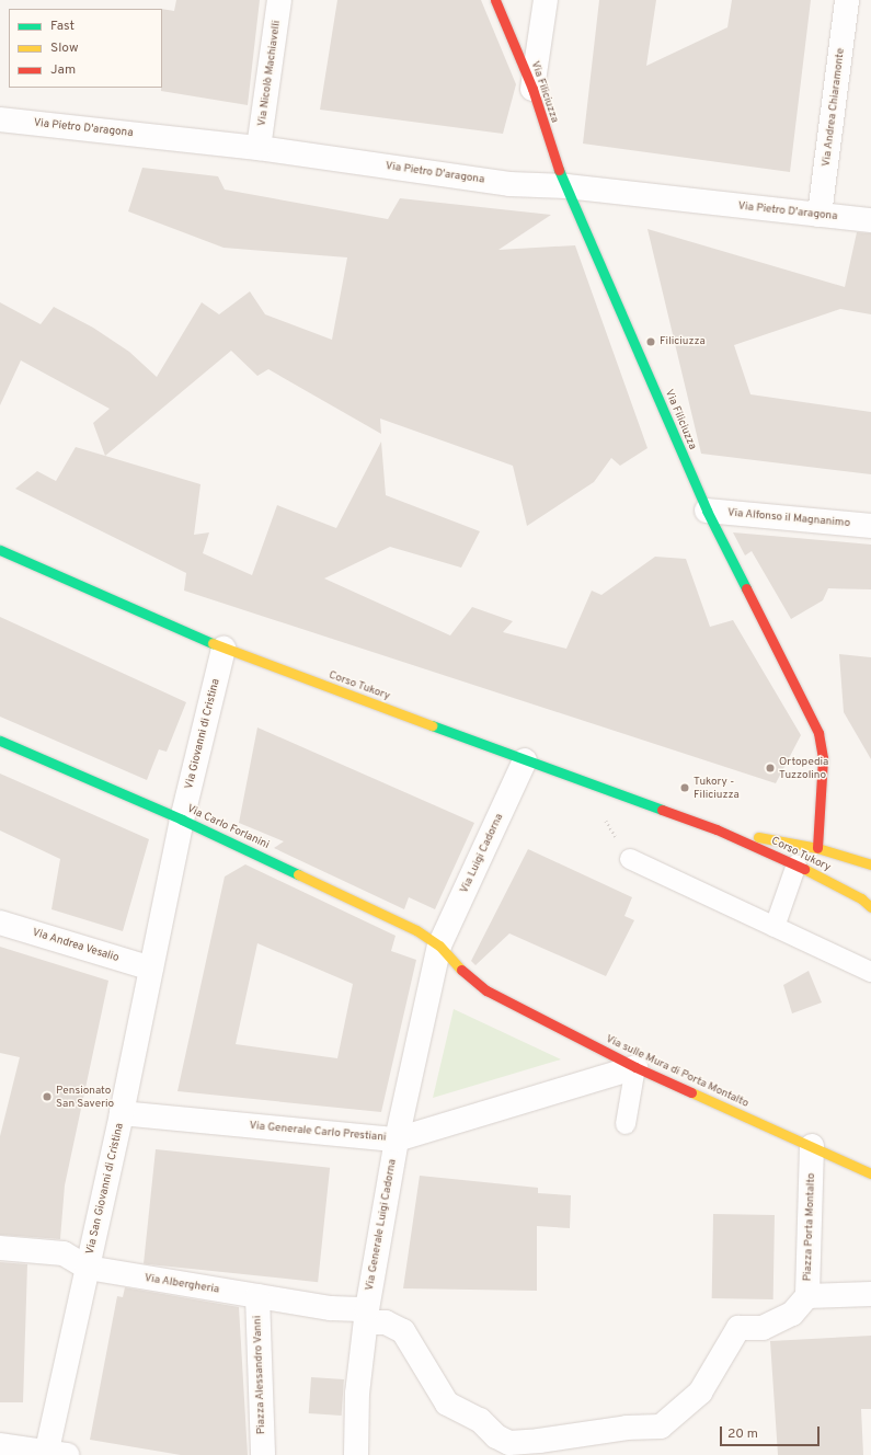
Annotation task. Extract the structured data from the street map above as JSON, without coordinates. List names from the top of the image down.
{
  "streets": {
    "street": [
      "Via Nicolò Machiavelli",
      "Via Filiciuzza",
      "Via Andrea Chiaramonte",
      "Via Pietro D'aragona",
      "Via Alfonso il Magnanimo",
      "Corso Tukory",
      "Via Giovanni di Cristina",
      "Via Carlo Forlanini",
      "Via Luigi Cadorna",
      "Via Andrea Vesalio",
      "Via sulle Mura di Porta Montalto",
      "Via Generale Carlo Prestiani",
      "Via San Giovanni di Cristina",
      "Via Generale Luigi Cadorna",
      "Piazza Porta Montalto",
      "Via Albergheria",
      "Piazza Alessandro Vanni"
    ]
  },
  "crossings": [
    ["Via Nicolò Machiavelli", "Via Pietro D'aragona"],
    ["Via Filiciuzza", "Via Pietro D'aragona"],
    ["Via Filiciuzza", "Via Alfonso il Magnanimo"],
    ["Via Filiciuzza", "Corso Tukory"],
    ["Via Andrea Chiaramonte", "Via Pietro D'aragona"],
    ["Corso Tukory", "Via Giovanni di Cristina"],
    ["Corso Tukory", "Via Luigi Cadorna"],
    ["Via Giovanni di Cristina", "Via Carlo Forlanini"],
    ["Via Giovanni di Cristina", "Via San Giovanni di Cristina"],
    ["Via Carlo Forlanini", "Via Luigi Cadorna"],
    ["Via Carlo Forlanini", "Via sulle Mura di Porta Montalto"],
    ["Via Carlo Forlanini", "Via San Giovanni di Cristina"],
    ["Via Carlo Forlanini", "Via Generale Luigi Cadorna"],
    ["Via Luigi Cadorna", "Via sulle Mura di Porta Montalto"],
    ["Via Luigi Cadorna", "Via Generale Luigi Cadorna"],
    ["Via Andrea Vesalio", "Via San Giovanni di Cristina"],
    ["Via sulle Mura di Porta Montalto", "Via Generale Carlo Prestiani"],
    ["Via sulle Mura di Porta Montalto", "Via Generale Luigi Cadorna"],
    ["Via sulle Mura di Porta Montalto", "Piazza Porta Montalto"],
    ["Via Generale Carlo Prestiani", "Via San Giovanni di Cristina"],
    ["Via Generale Carlo Prestiani", "Via Generale Luigi Cadorna"],
    ["Via San Giovanni di Cristina", "Via Albergheria"],
    ["Via Generale Luigi Cadorna", "Via Albergheria"],
    ["Piazza Porta Montalto", "Via Albergheria"],
    ["Via Albergheria", "Piazza Alessandro Vanni"]
  ],
  "places": [
    "Filiciuzza",
    "Ortopedia Tuzzolino",
    "Tukory - Filiciuzza",
    "Pensionato San Saverio"
  ],
  "legend": ["Fast", "Slow", "Jam"],
  "scale_bar": "20 m"
}
